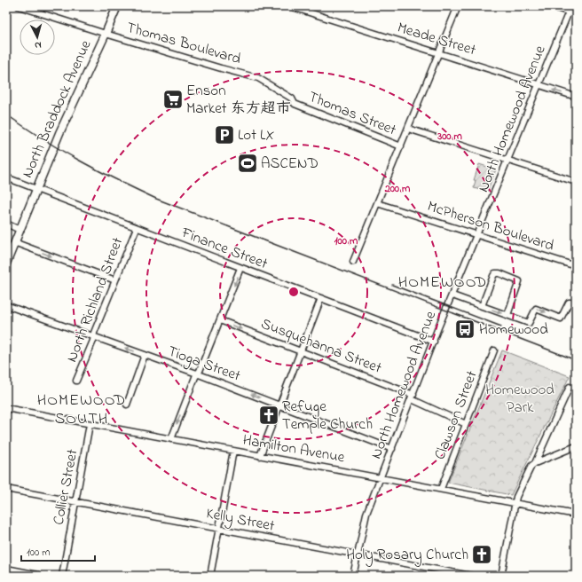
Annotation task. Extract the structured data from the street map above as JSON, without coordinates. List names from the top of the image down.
{
  "streets": {
    "main road": ["North Braddock Avenue"],
    "street": [
      "Meade Street",
      "Thomas Boulevard",
      "Thomas Street",
      "North Homewood Avenue",
      "McPherson Boulevard",
      "Finance Street",
      "North Richland Street",
      "Susquehanna Street",
      "Tioga Street",
      "Clawson Street",
      "Hamilton Avenue",
      "Collier Street",
      "Kelly Street"
    ]
  },
  "crossings": [
    ["Meade Street", "North Homewood Avenue"],
    ["Thomas Boulevard", "North Braddock Avenue"],
    ["Thomas Boulevard", "Thomas Street"],
    ["North Braddock Avenue", "Finance Street"],
    ["North Homewood Avenue", "McPherson Boulevard"],
    ["North Homewood Avenue", "Finance Street"],
    ["North Homewood Avenue", "Susquehanna Street"],
    ["North Homewood Avenue", "Tioga Street"],
    ["North Homewood Avenue", "Hamilton Avenue"],
    ["North Homewood Avenue", "Kelly Street"],
    ["Finance Street", "North Richland Street"],
    ["North Richland Street", "Tioga Street"],
    ["Susquehanna Street", "Clawson Street"],
    ["Clawson Street", "Hamilton Avenue"],
    ["Hamilton Avenue", "Collier Street"],
    ["Collier Street", "Kelly Street"]
  ],
  "districts": ["HOMEWOOD", "HOMEWOOD SOUTH"],
  "parks": ["Homewood Park"],
  "places": {
    "supermarket": ["Enson Market 东方超市"],
    "parking": ["Lot LX"],
    "sports": ["ASCEND"],
    "bus stop": ["Homewood"],
    "church": ["Refuge Temple Church", "Holy Rosary Church"]
  },
  "scale_bar": "100 m",
  "north": "bottom",
  "rings": ["300 m", "200 m", "100 m"]
}
